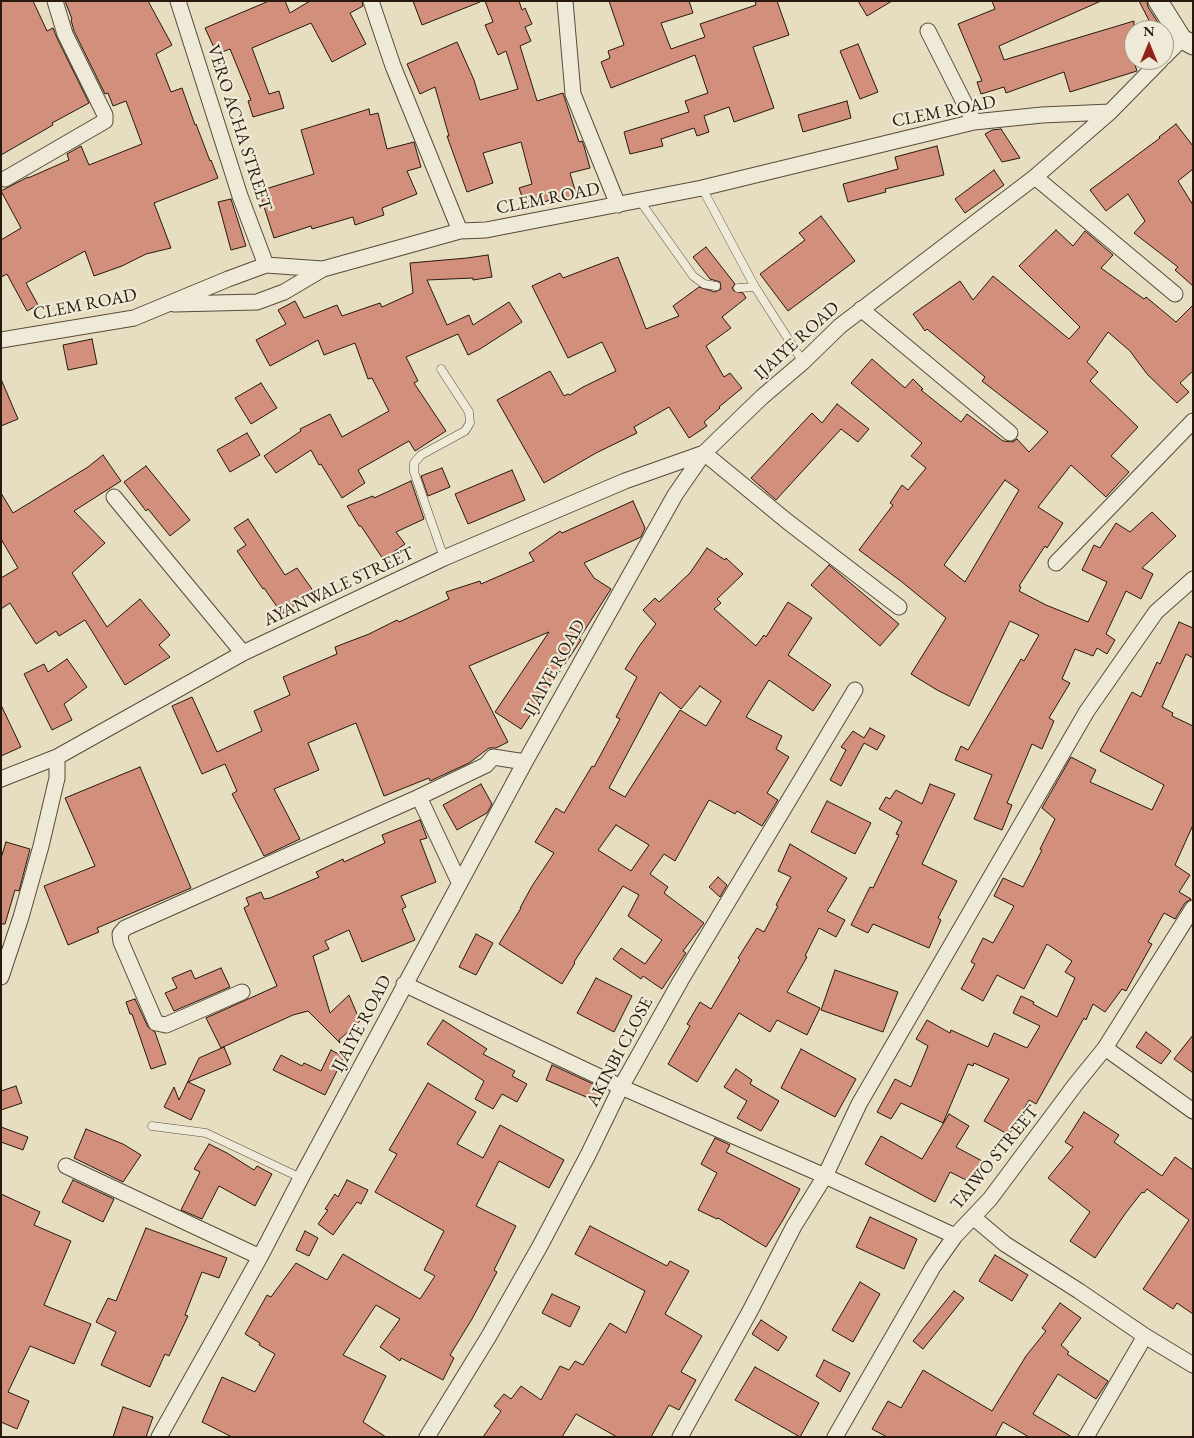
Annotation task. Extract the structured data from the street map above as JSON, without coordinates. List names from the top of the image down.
{
  "streets": {
    "street": [
      "CLEM ROAD",
      "VERO ACHA STREET",
      "IJAIYE ROAD",
      "AYANWALE STREET",
      "AKINBI CLOSE",
      "TAIWO STREET"
    ]
  },
  "crossings": [
    ["CLEM ROAD", "VERO ACHA STREET"],
    ["CLEM ROAD", "IJAIYE ROAD"],
    ["IJAIYE ROAD", "AYANWALE STREET"]
  ],
  "north": "top"
}
